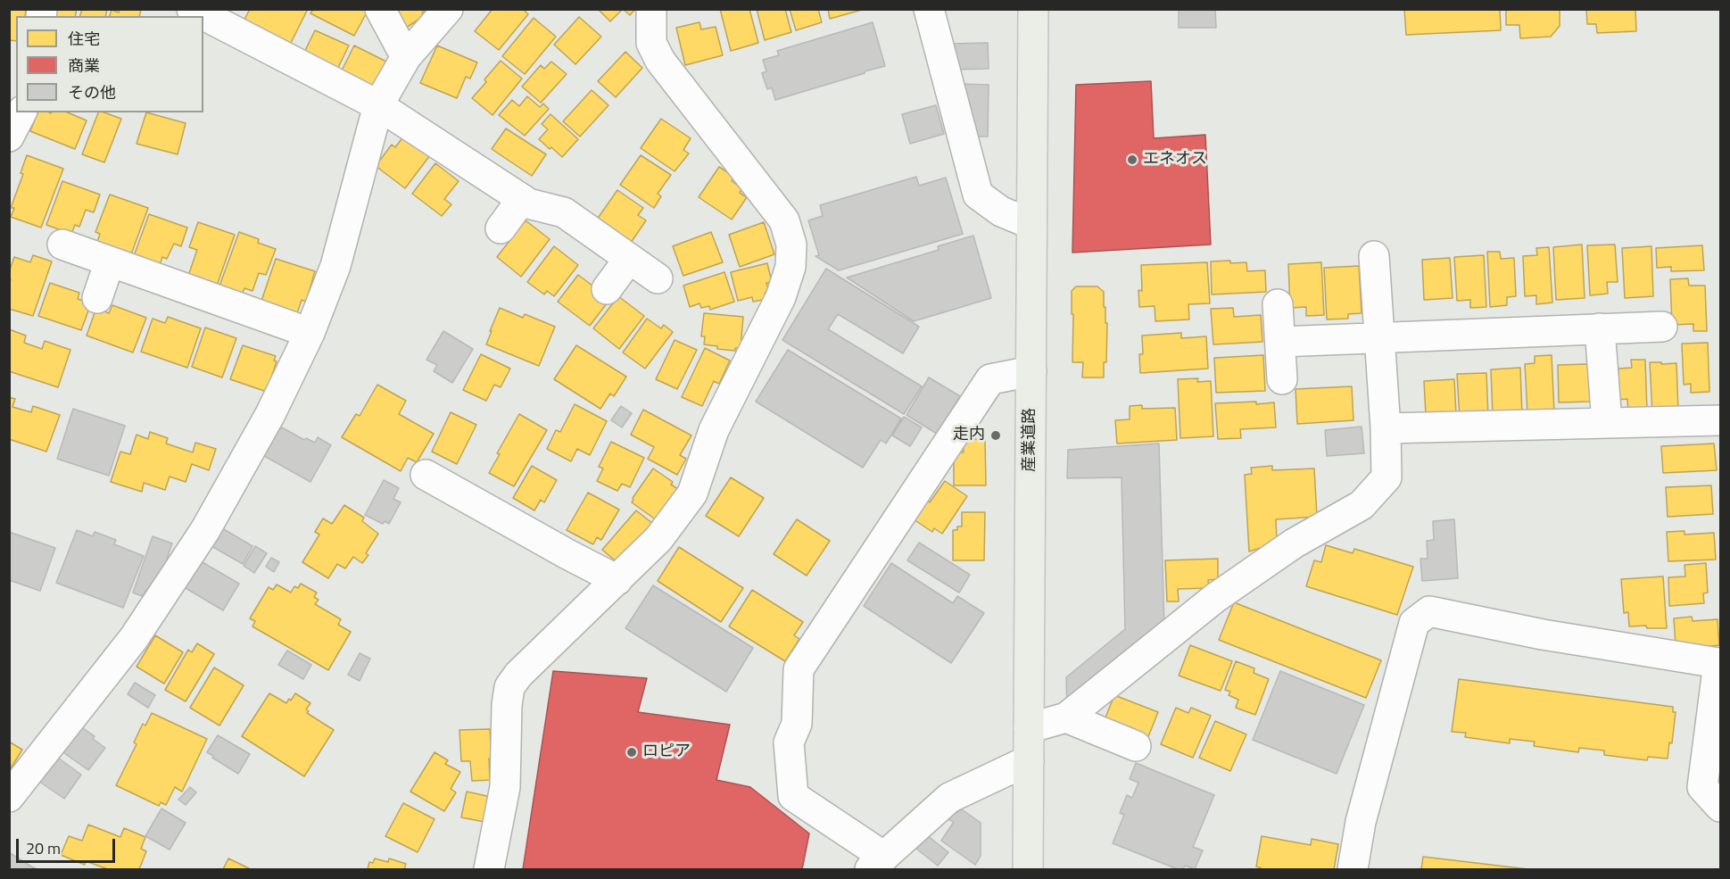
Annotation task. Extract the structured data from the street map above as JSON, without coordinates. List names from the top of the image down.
{
  "streets": {
    "main road": ["産業道路"]
  },
  "places": ["エネオス", "走内", "ロピア"],
  "legend": ["住宅", "商業", "その他"],
  "scale_bar": "20 m"
}
